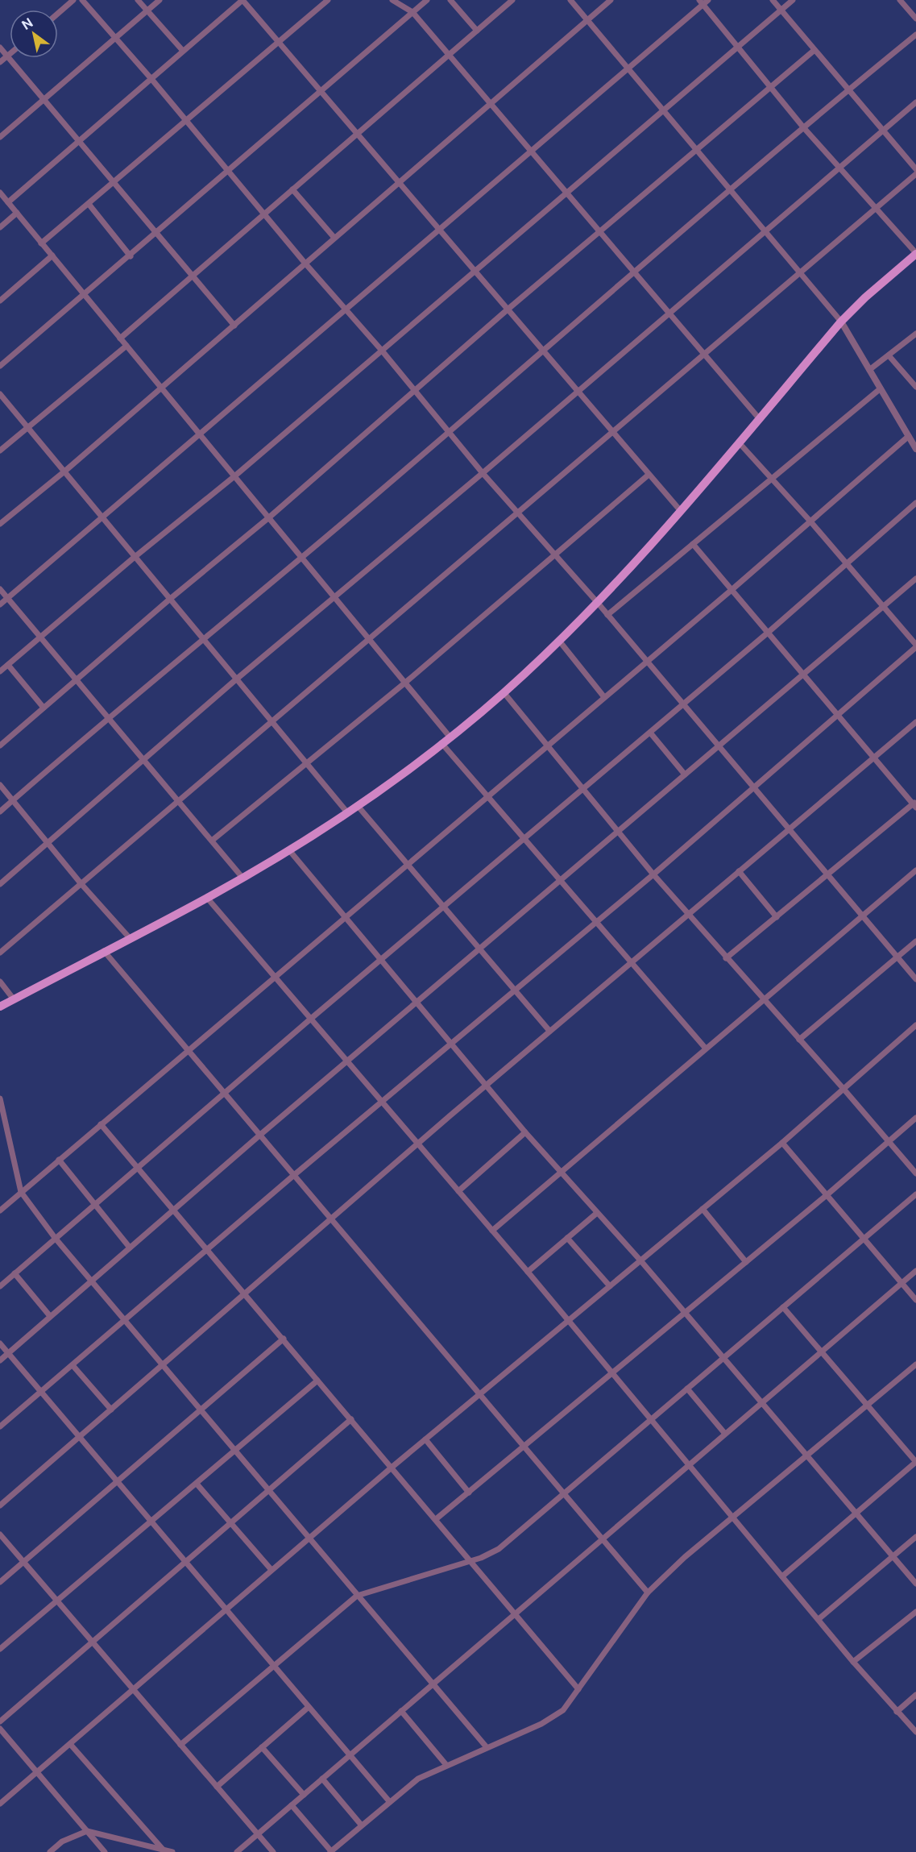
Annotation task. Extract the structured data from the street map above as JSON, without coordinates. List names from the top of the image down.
{
  "north": "top left"
}
